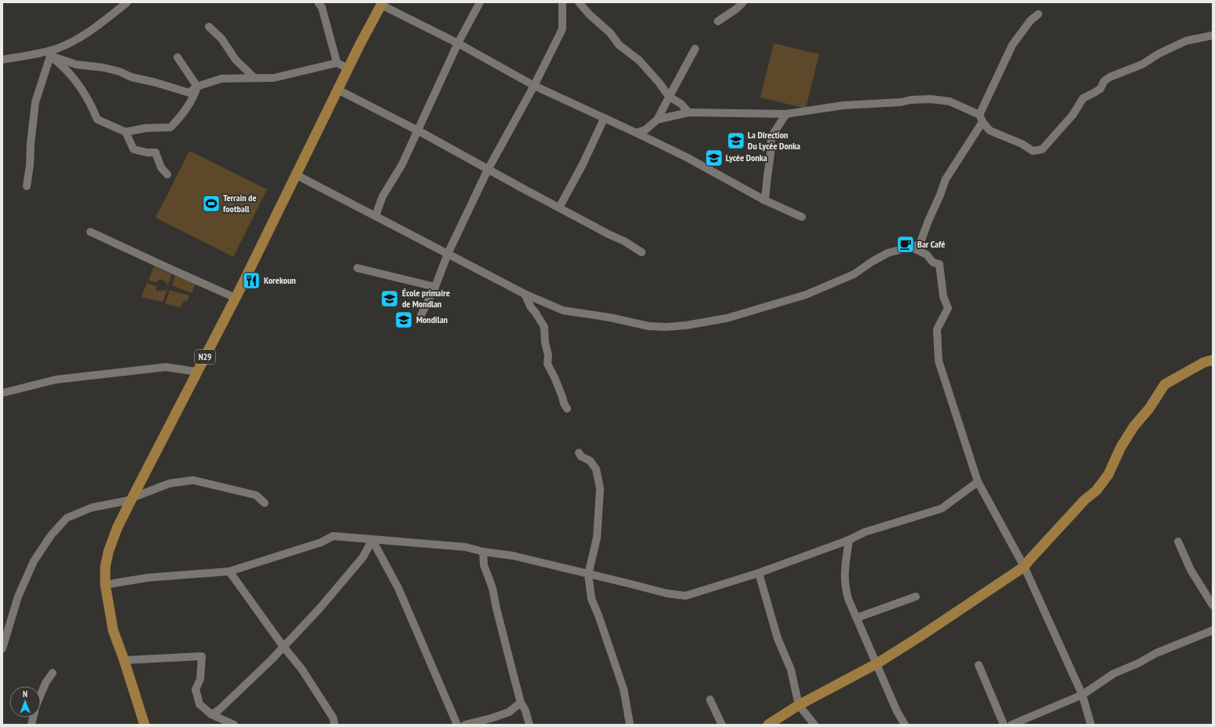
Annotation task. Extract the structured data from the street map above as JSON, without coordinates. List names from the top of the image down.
{
  "streets": {
    "main road": ["N29"]
  },
  "places": {
    "school or university": [
      "La Direction Du Lycée Donka",
      "Lycée Donka",
      "École primaire de Mondlan",
      "Mondilan"
    ],
    "sports": ["Terrain de football"],
    "cafe": ["Bar Café"],
    "restaurant": ["Korekoun"]
  },
  "north": "top"
}
